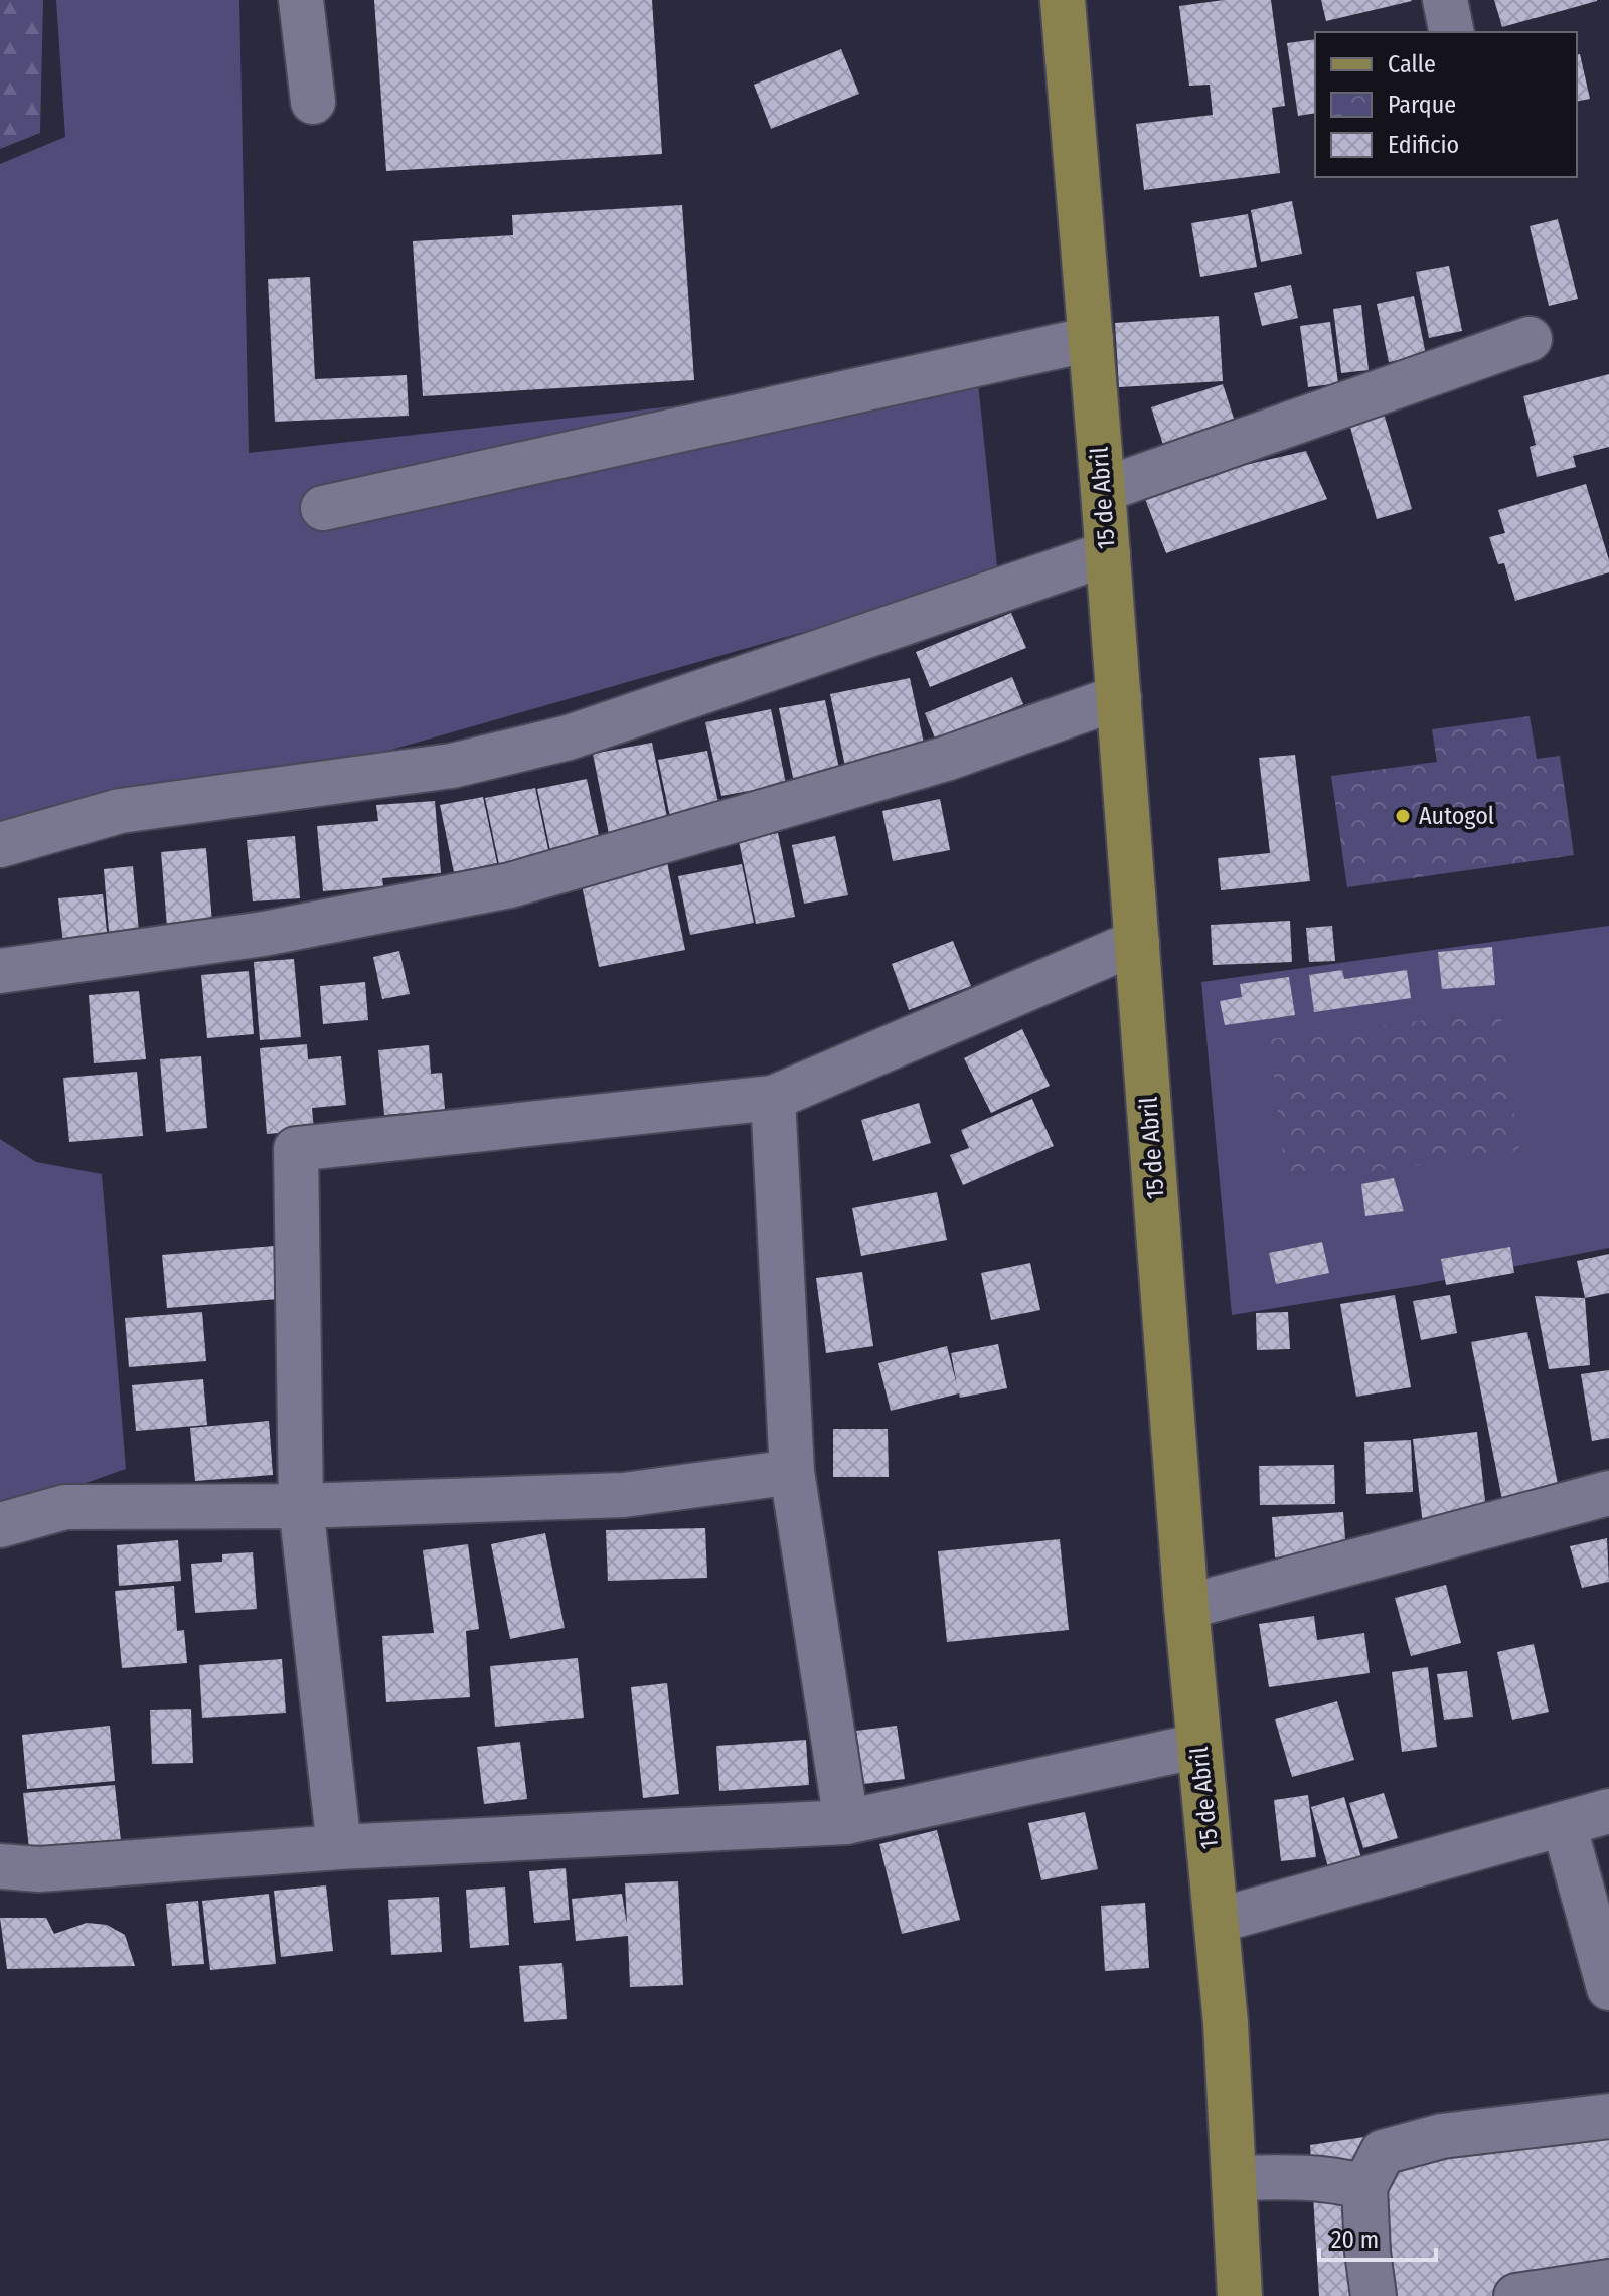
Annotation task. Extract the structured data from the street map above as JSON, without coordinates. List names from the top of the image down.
{
  "streets": {
    "main road": ["15 de Abril"]
  },
  "places": ["Autogol"],
  "legend": ["Calle", "Parque", "Edificio"],
  "scale_bar": "20 m"
}
